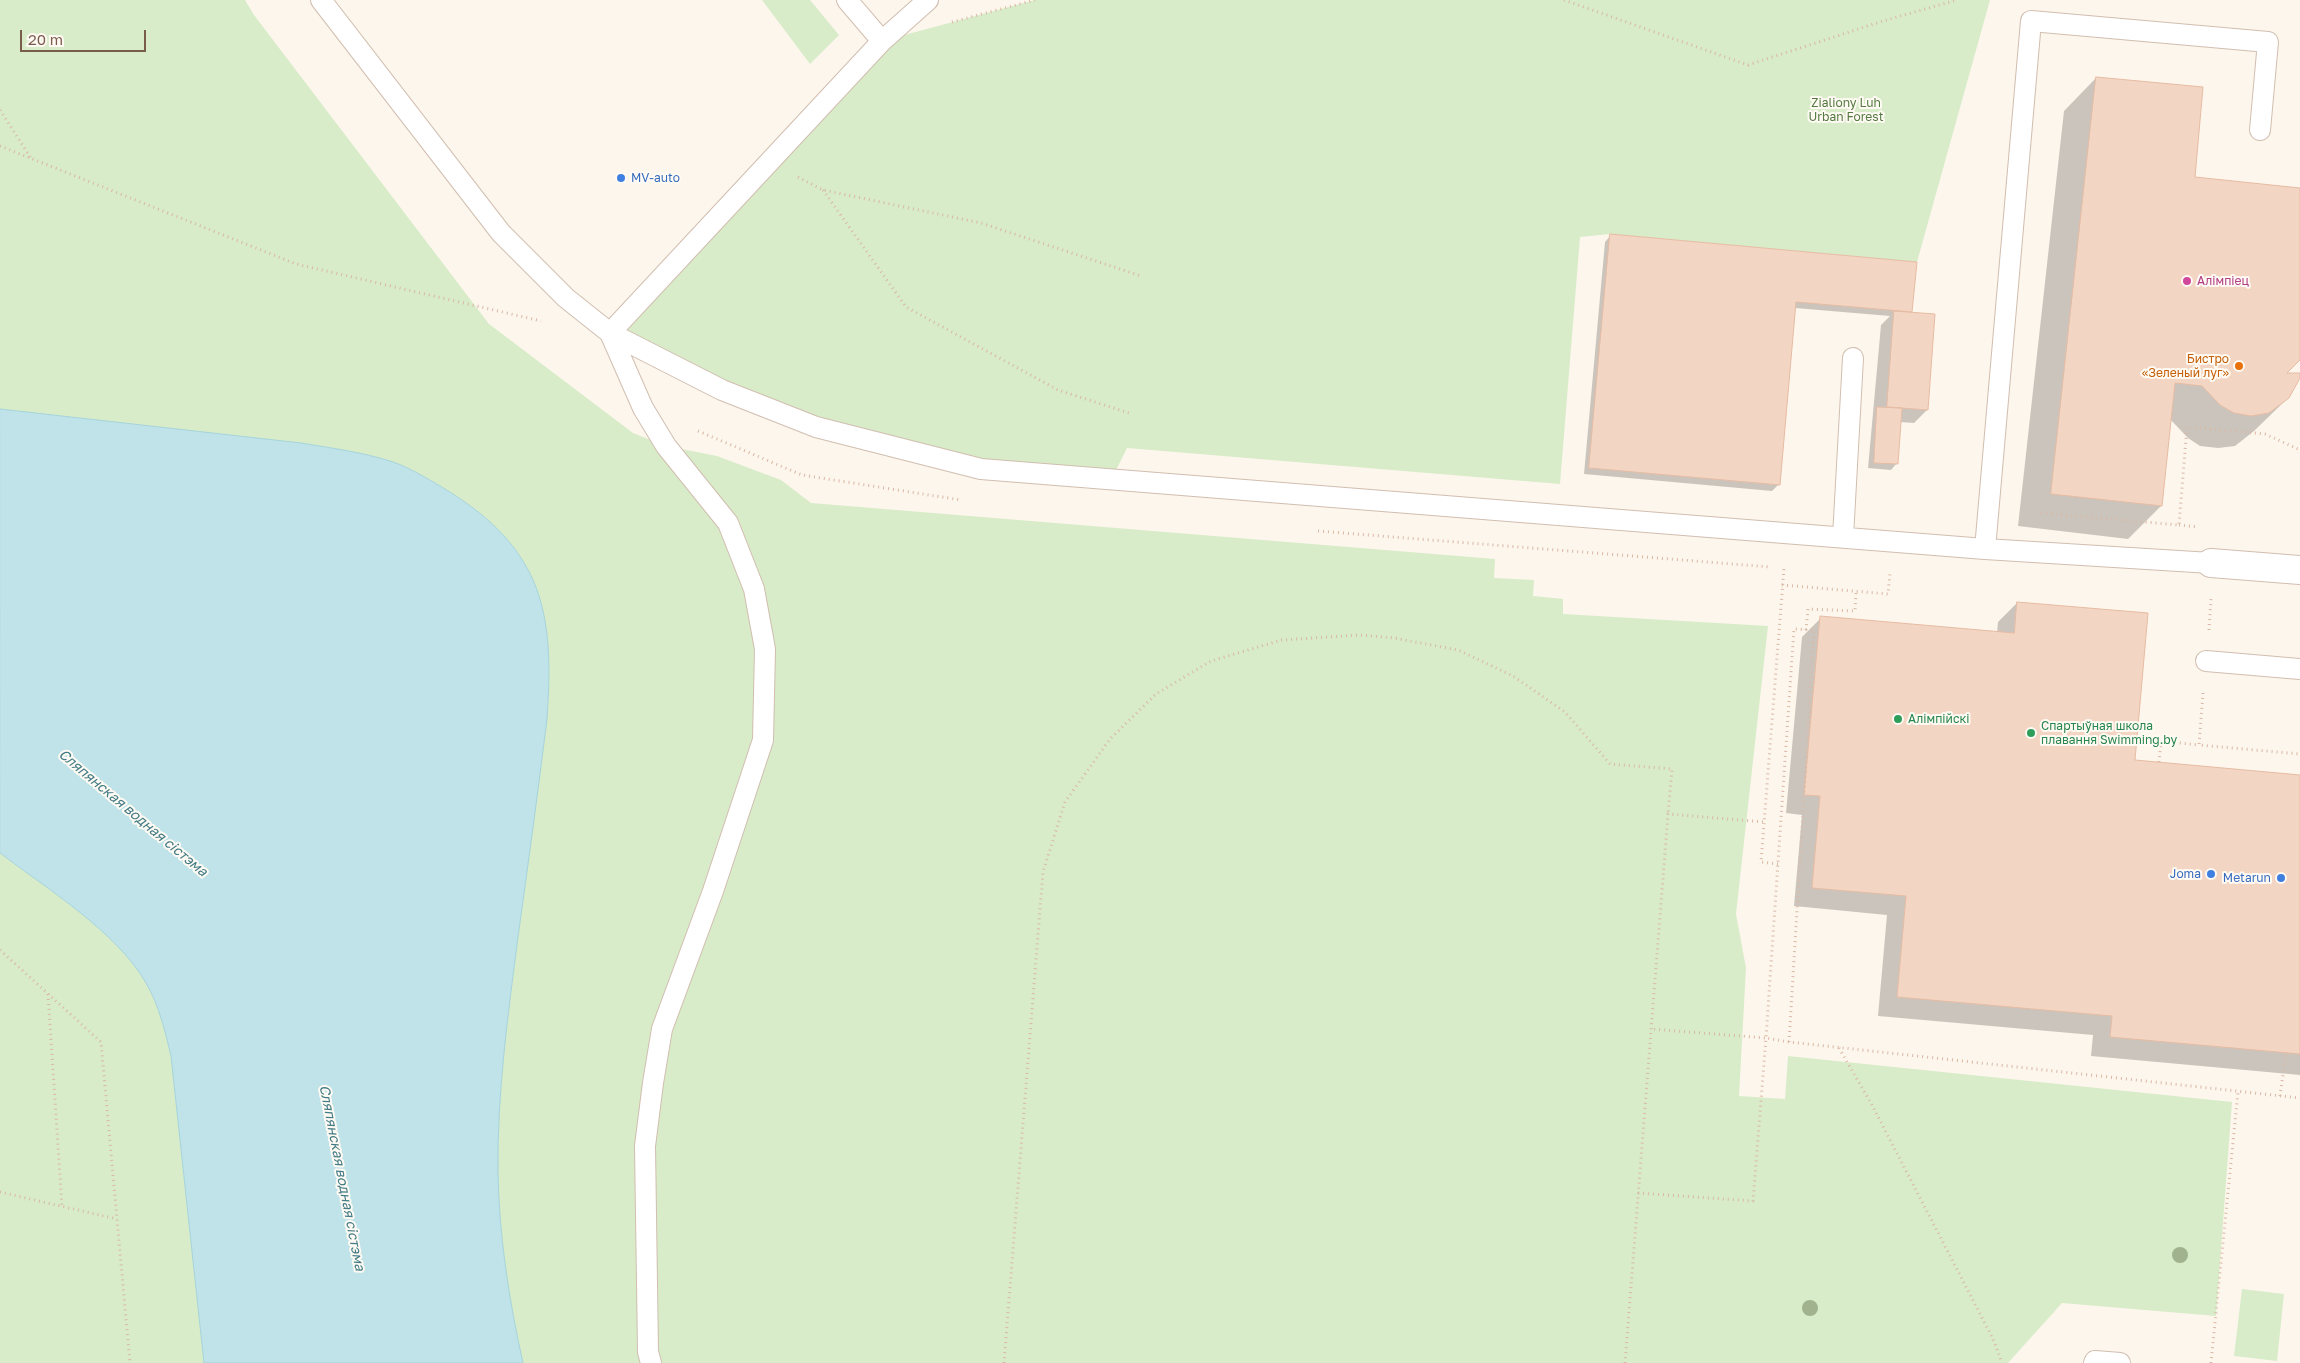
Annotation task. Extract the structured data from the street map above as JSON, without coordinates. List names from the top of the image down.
{
  "water": ["Сляпянская водная сістэма"],
  "parks": ["Zialiony Luh Urban Forest"],
  "places": [
    "MV-auto",
    "Алімпіец",
    "Бистро «Зеленый луг»",
    "Алімпійскі",
    "Спартыўная школа плавання Swimming.by",
    "Joma",
    "Metarun"
  ],
  "scale_bar": "20 m"
}
